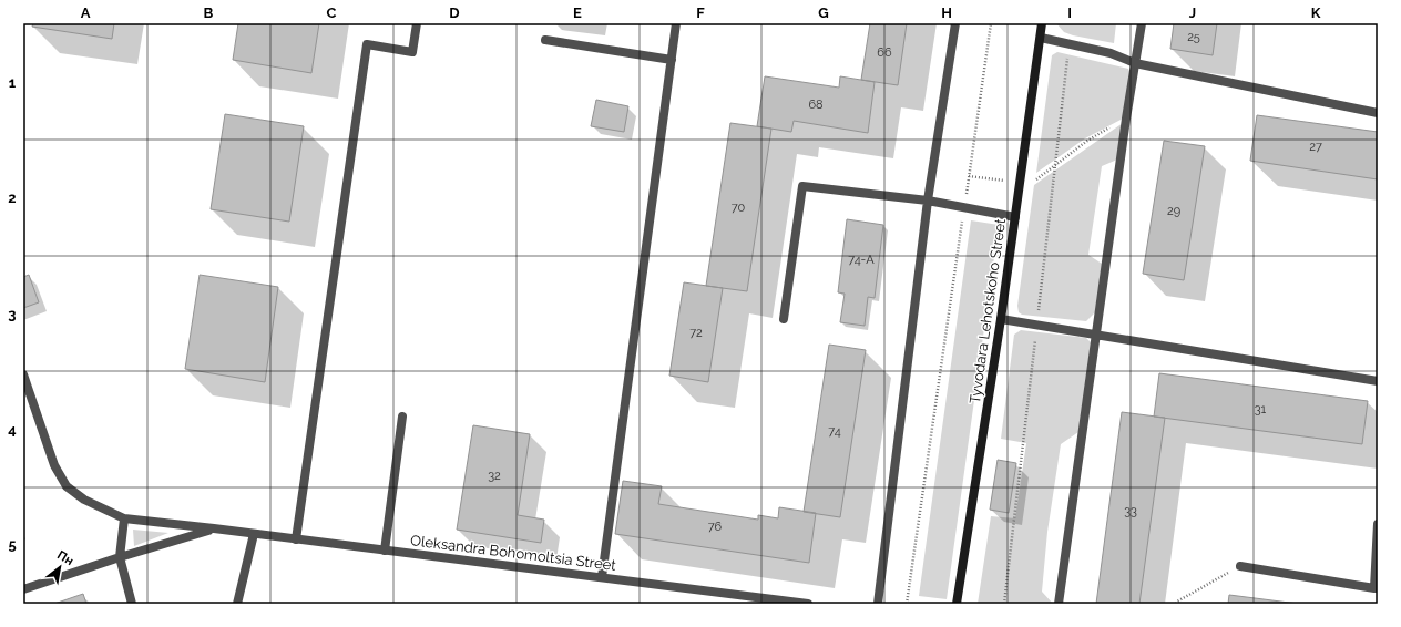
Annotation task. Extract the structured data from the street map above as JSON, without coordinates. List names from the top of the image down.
{
  "streets": {
    "street": ["Tyvodara Lehotskoho Street", "Oleksandra Bohomoltsia Street"]
  },
  "house_numbers": [
    "25",
    "66",
    "68",
    "27",
    "70",
    "29",
    "74-А",
    "72",
    "31",
    "74",
    "32",
    "33",
    "76"
  ],
  "north": "top right",
  "grid": {
    "columns": [
      "A",
      "B",
      "C",
      "D",
      "E",
      "F",
      "G",
      "H",
      "I",
      "J",
      "K"
    ],
    "rows": [
      "1",
      "2",
      "3",
      "4",
      "5"
    ]
  }
}
